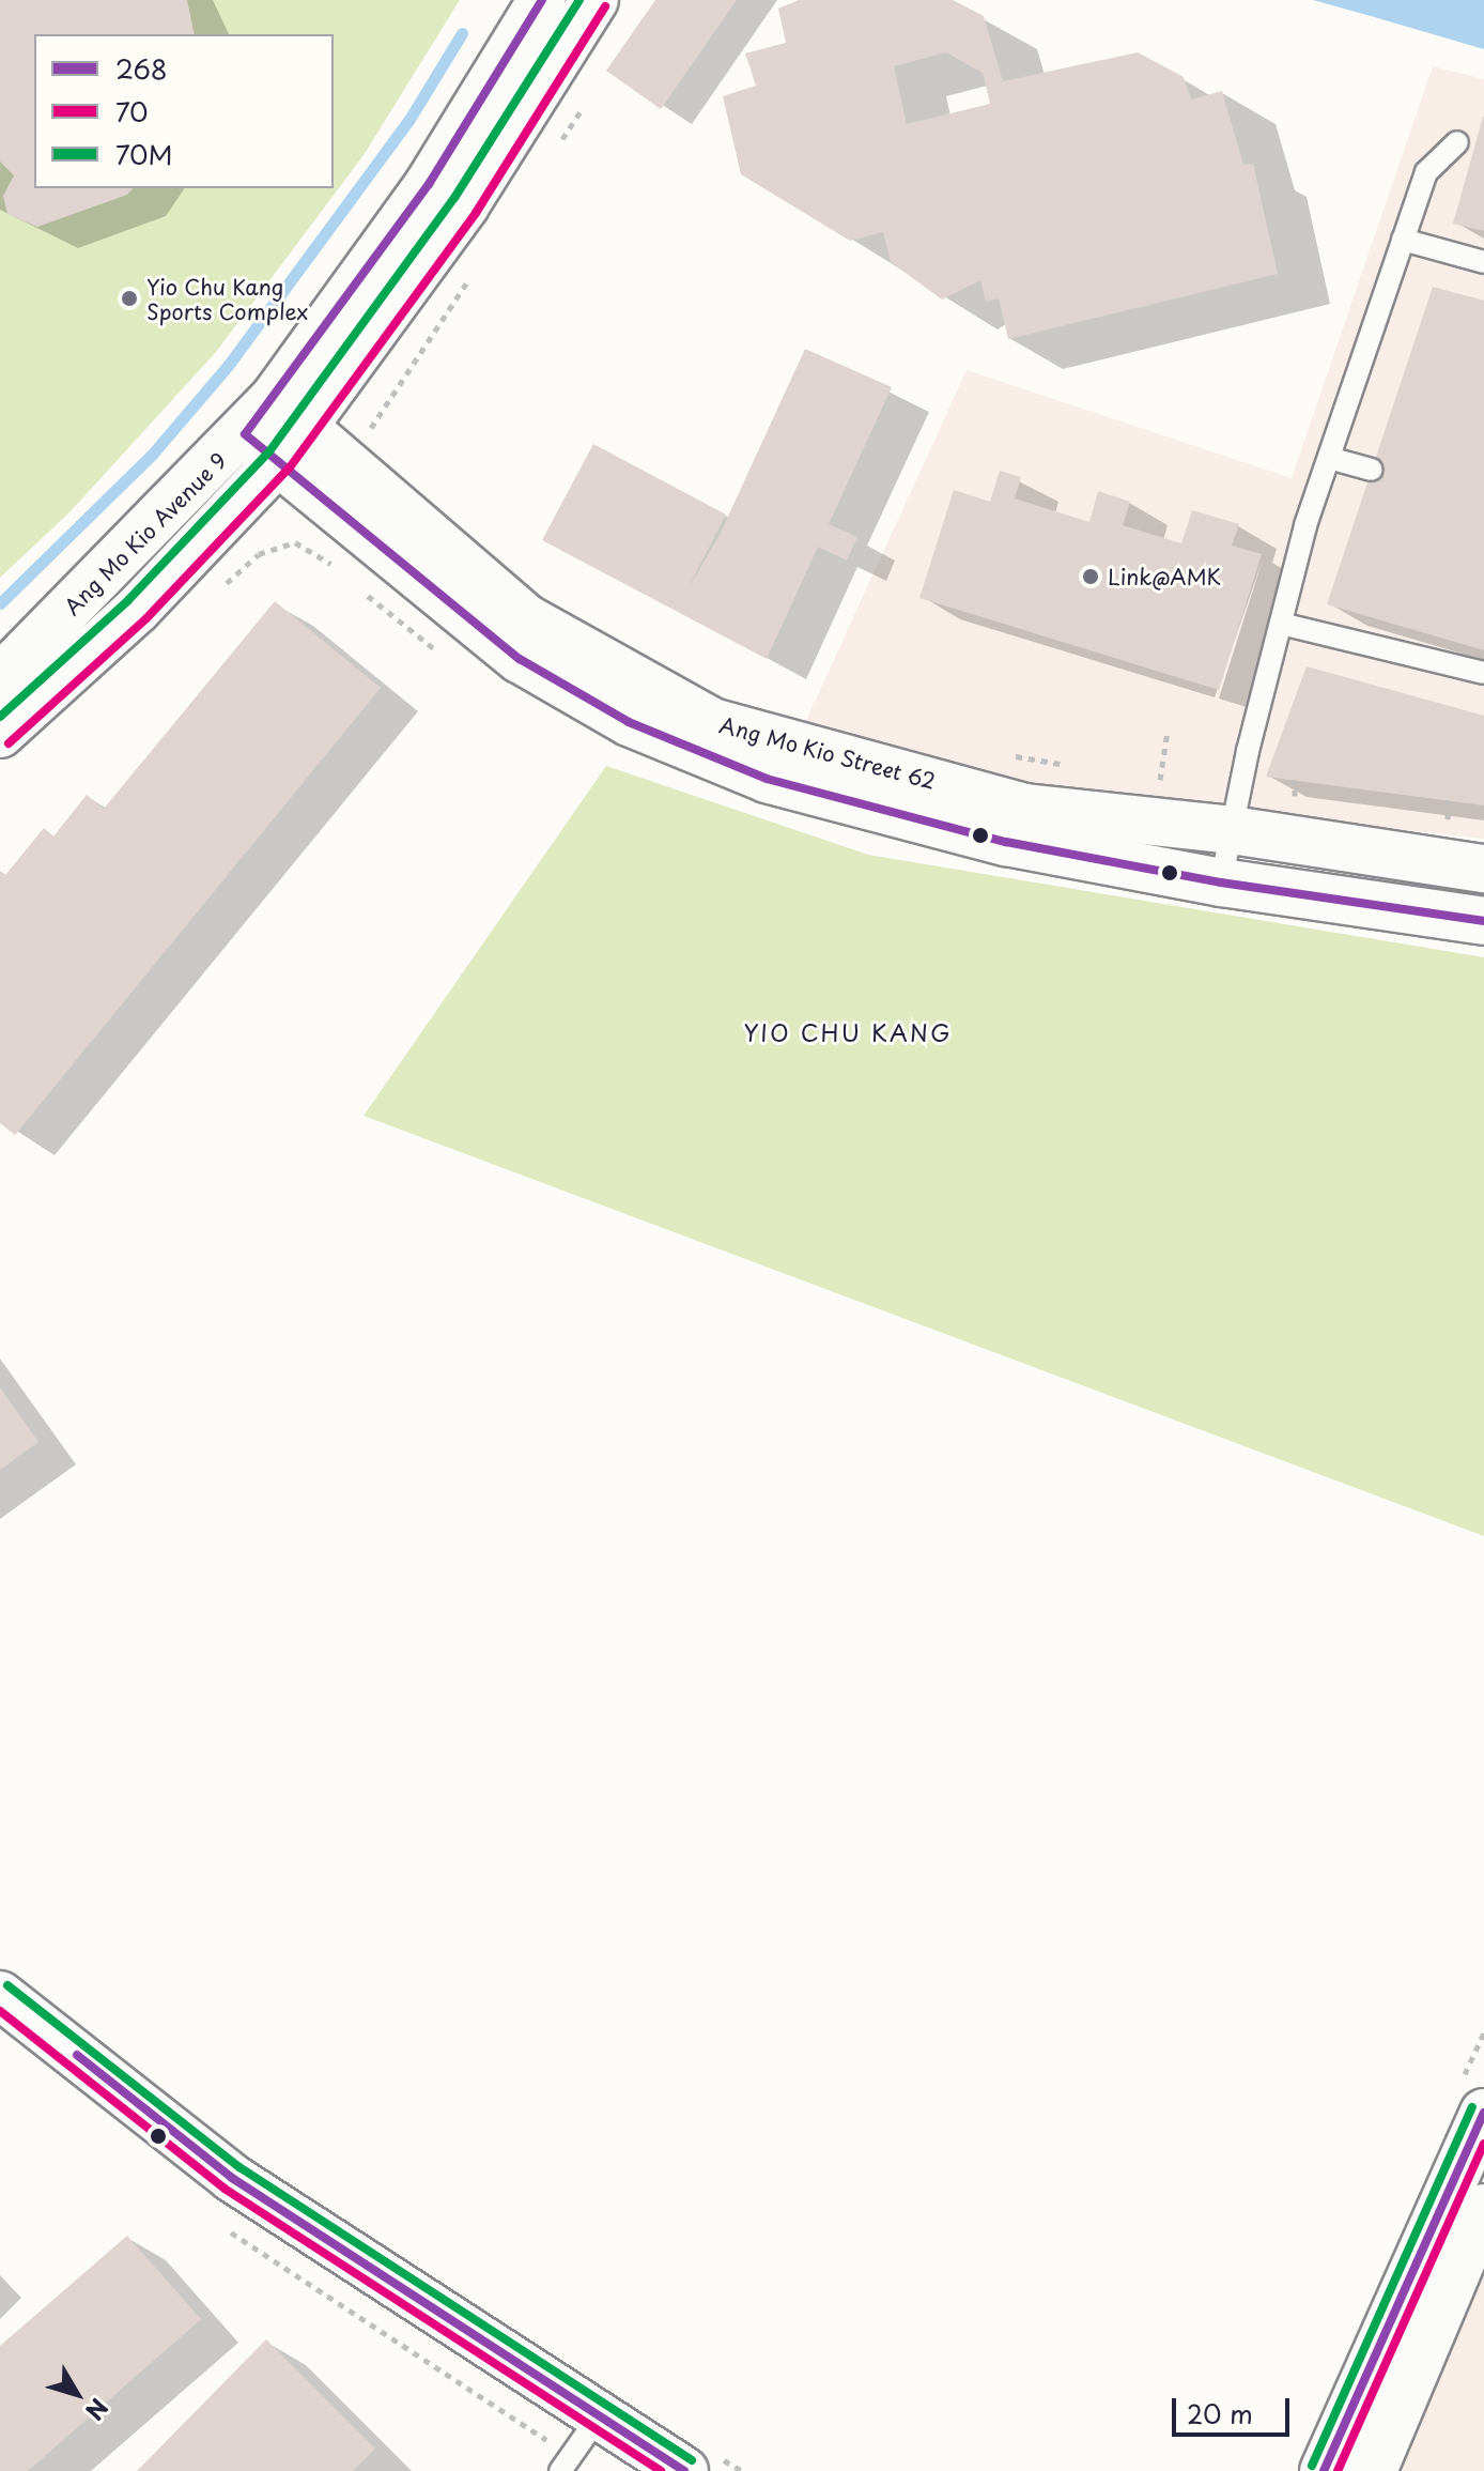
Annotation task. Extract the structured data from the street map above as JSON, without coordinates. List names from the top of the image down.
{
  "streets": {
    "street": ["Ang Mo Kio Avenue 9", "Ang Mo Kio Street 62"]
  },
  "crossings": [
    ["Ang Mo Kio Avenue 9", "Ang Mo Kio Street 62"]
  ],
  "districts": ["YIO CHU KANG"],
  "places": ["Yio Chu Kang Sports Complex", "Link@AMK"],
  "lines": ["transit line 268", "transit line 70M", "transit line 70"],
  "legend": ["268", "70", "70M"],
  "scale_bar": "20 m",
  "north": "bottom right"
}
